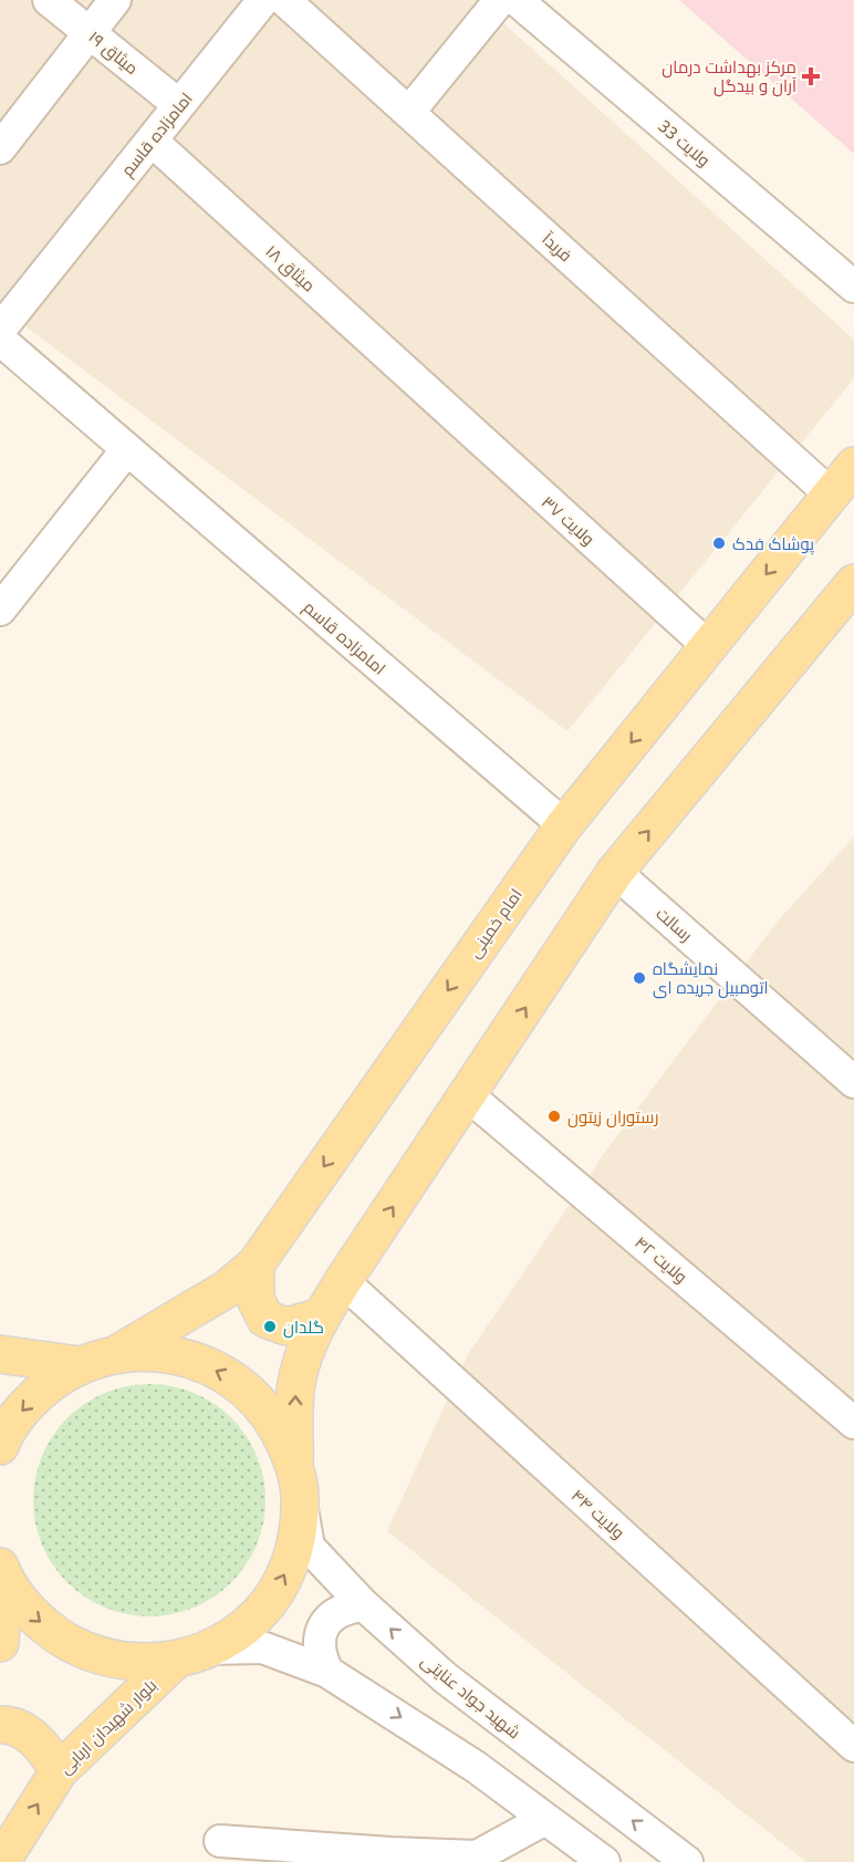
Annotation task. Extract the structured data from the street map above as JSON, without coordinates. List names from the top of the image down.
{
  "streets": {
    "main road": ["امام خمینی", "بلوار شهیدان اربابی"],
    "street": [
      "میثاق ۱۹",
      "امامزاده قاسم",
      "ولایت 33",
      "فریدآ",
      "میثاق ۱۸",
      "ولایت ۳۷",
      "رسالت",
      "ولایت ۴۲",
      "ولایت ۴۴",
      "شهید جواد عنایتی"
    ]
  },
  "crossings": [
    ["میثاق ۱۹", "امامزاده قاسم"],
    ["امامزاده قاسم", "میثاق ۱۸"],
    ["امامزاده قاسم", "امام خمینی"],
    ["فریدآ", "امام خمینی"],
    ["میثاق ۱۸", "ولایت ۳۷"],
    ["ولایت ۳۷", "امام خمینی"]
  ],
  "one_way": ["بلوار شهیدان اربابی"],
  "places": {
    "health": ["مرکز بهداشت درمان آران و بیدگل"],
    "other": [
      "پوشاک فدک",
      "نمایشگاه اتومبیل جریده ای",
      "رستوران زیتون",
      "گلدان"
    ]
  }
}
